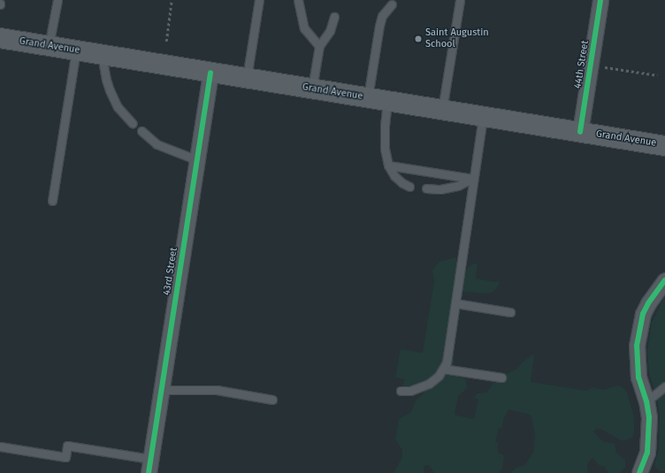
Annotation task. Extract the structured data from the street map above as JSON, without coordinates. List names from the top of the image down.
{
  "streets": {
    "main road": ["Grand Avenue"],
    "street": ["44th Street", "43rd Street"]
  },
  "crossings": [
    ["Grand Avenue", "44th Street"],
    ["Grand Avenue", "43rd Street"]
  ],
  "places": ["Saint Augustin School"]
}
